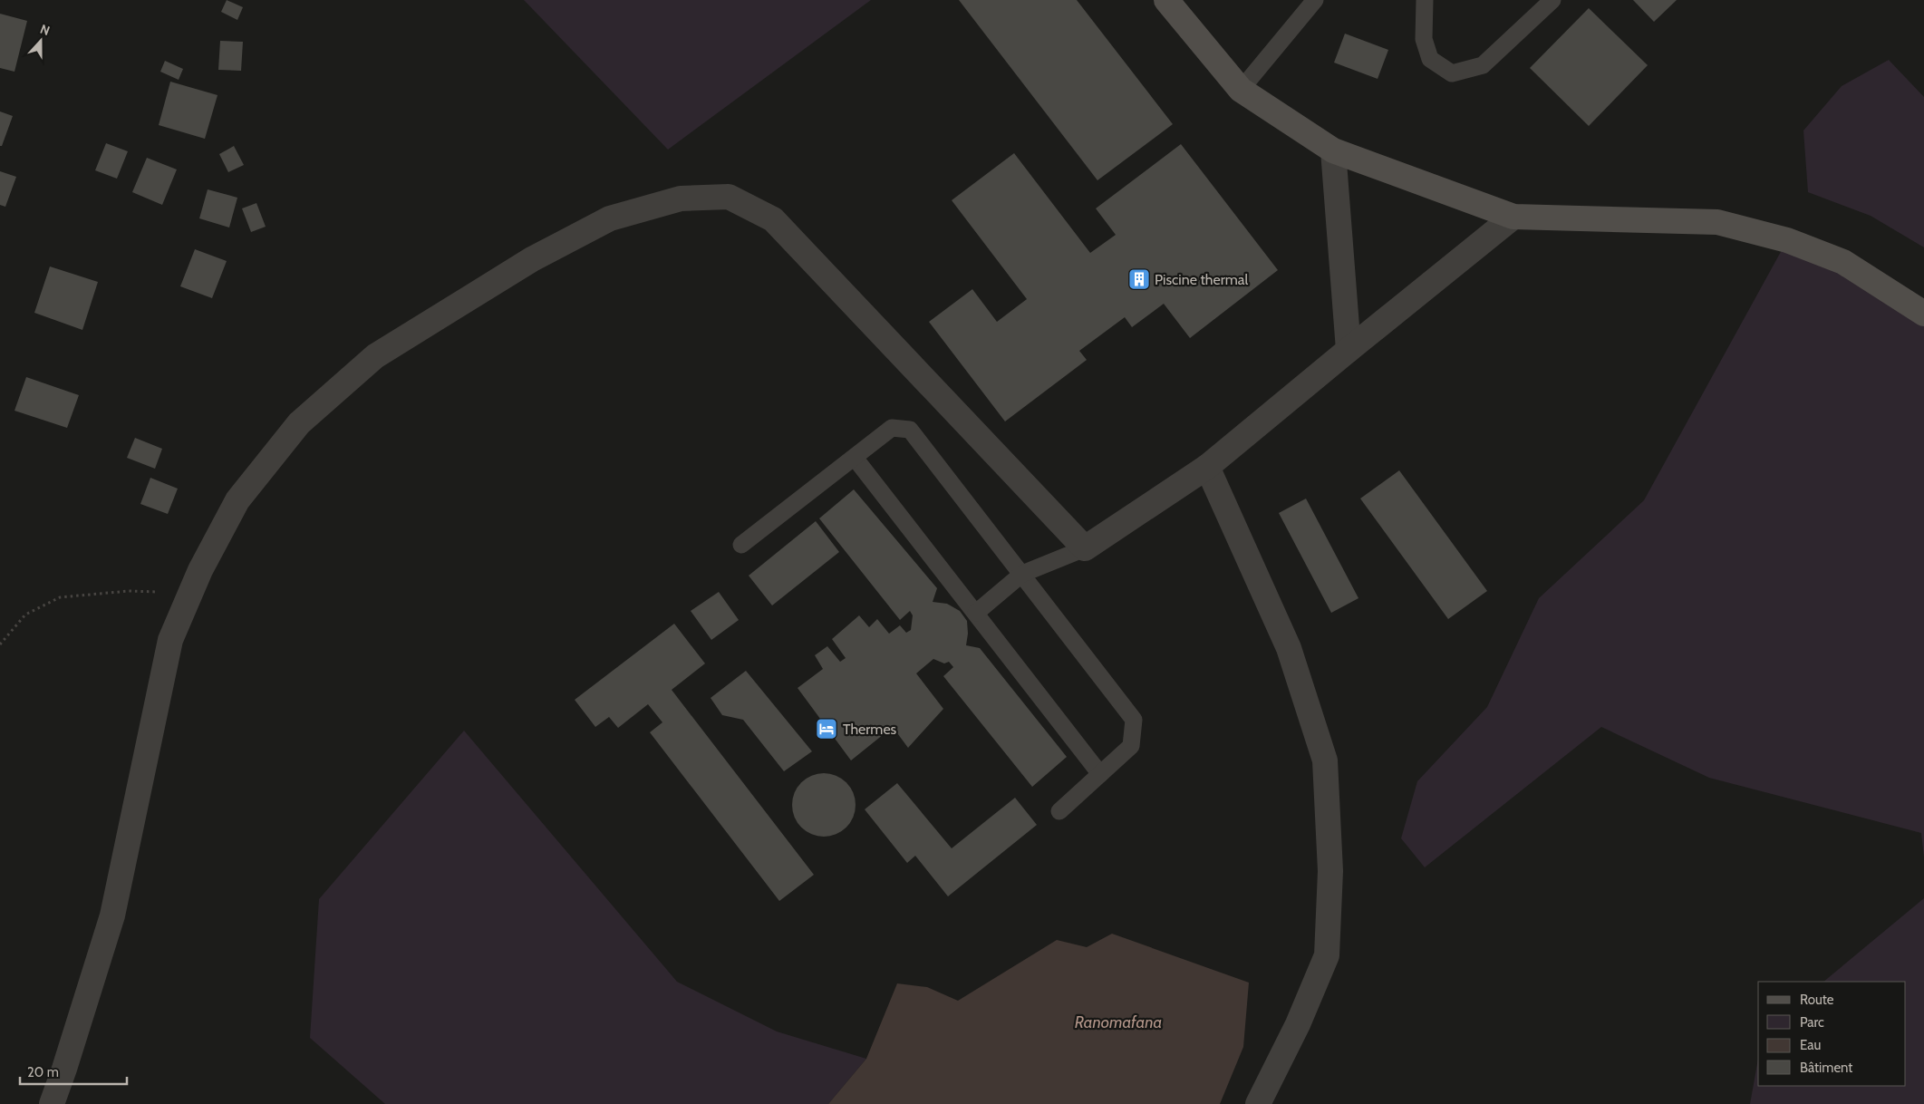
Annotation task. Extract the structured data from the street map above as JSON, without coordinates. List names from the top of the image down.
{
  "water": ["Ranomafana"],
  "places": {
    "building": ["Piscine thermal"],
    "hotel": ["Thermes"]
  },
  "legend": [
    "Route",
    "Parc",
    "Eau",
    "Bâtiment"
  ],
  "scale_bar": "20 m",
  "north": "top"
}
